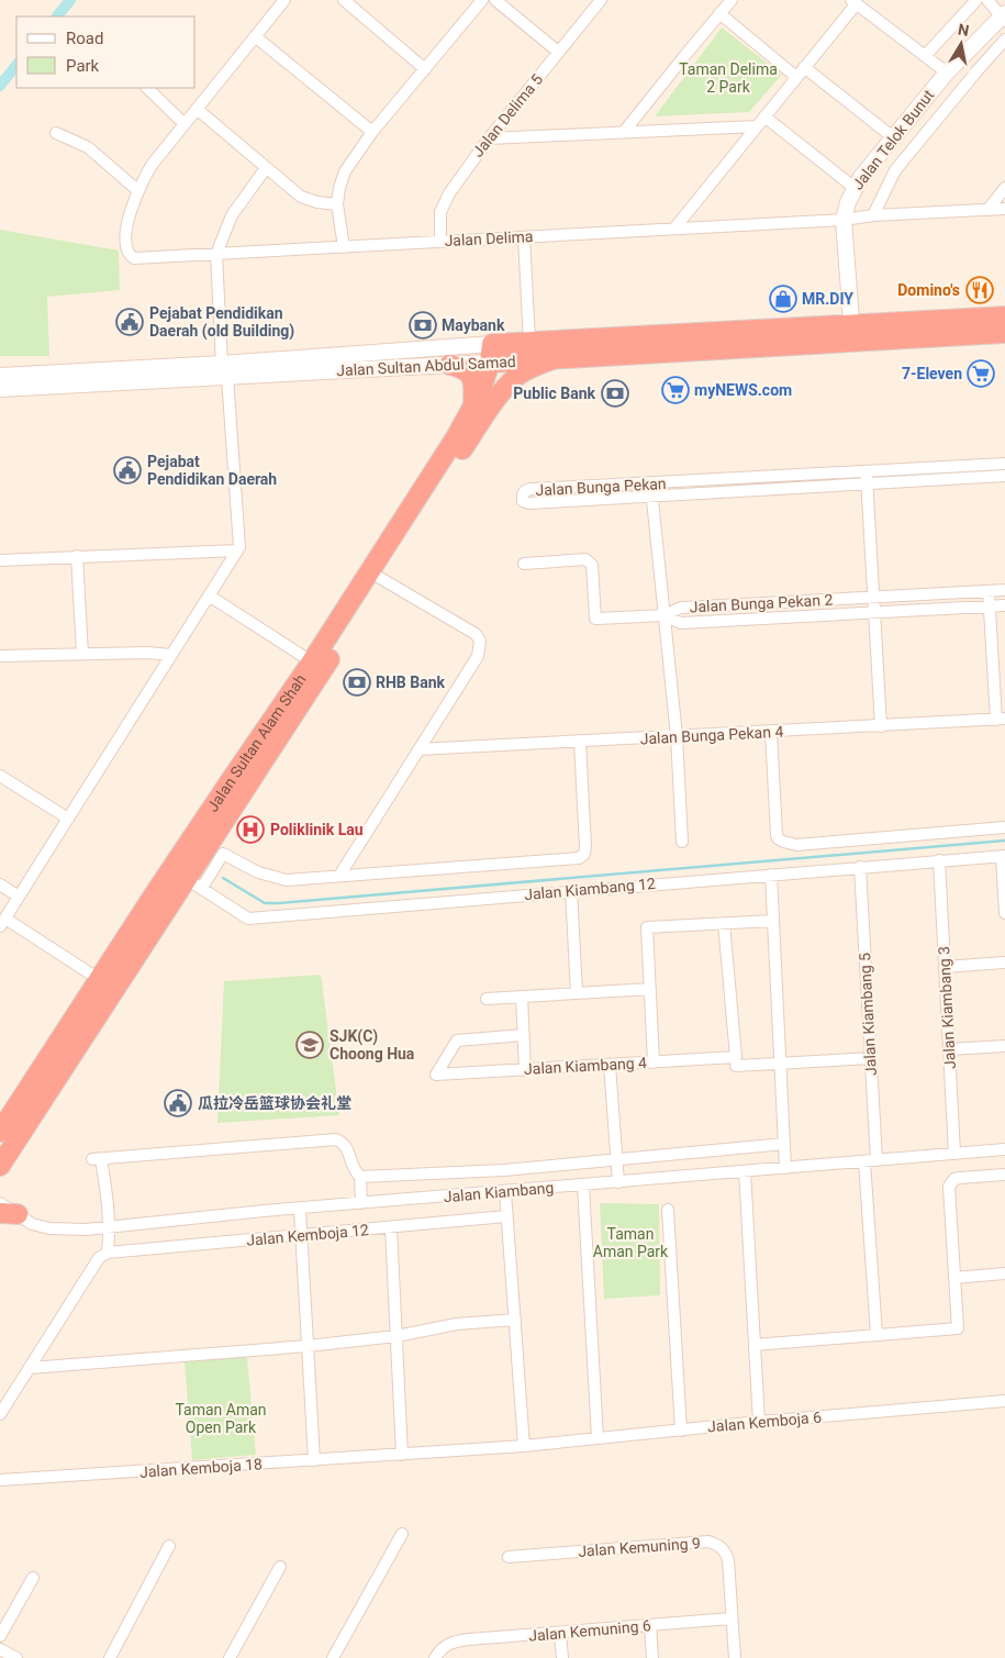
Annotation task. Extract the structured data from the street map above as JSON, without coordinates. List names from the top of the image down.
{
  "streets": {
    "highway": ["Jalan Sultan Abdul Samad", "Jalan Sultan Alam Shah"],
    "main road": ["Jalan Telok Bunut"],
    "street": [
      "Jalan Delima 5",
      "Jalan Delima",
      "Jalan Bunga Pekan",
      "Jalan Bunga Pekan 2",
      "Jalan Bunga Pekan 4",
      "Jalan Kiambang 12",
      "Jalan Kiambang 3",
      "Jalan Kiambang 5",
      "Jalan Kiambang 4",
      "Jalan Kiambang",
      "Jalan Kemboja 12",
      "Jalan Kemboja 6",
      "Jalan Kemboja 18",
      "Jalan Kemuning 9",
      "Jalan Kemuning 6"
    ]
  },
  "crossings": [
    ["Jalan Delima 5", "Jalan Delima"],
    ["Jalan Telok Bunut", "Jalan Delima"],
    ["Jalan Telok Bunut", "Jalan Sultan Abdul Samad"],
    ["Jalan Sultan Abdul Samad", "Jalan Sultan Alam Shah"],
    ["Jalan Sultan Alam Shah", "Jalan Kiambang 12"],
    ["Jalan Kiambang 12", "Jalan Kiambang 3"],
    ["Jalan Kiambang 12", "Jalan Kiambang 5"],
    ["Jalan Kiambang 3", "Jalan Kiambang"],
    ["Jalan Kiambang 5", "Jalan Kiambang 4"],
    ["Jalan Kiambang 5", "Jalan Kiambang"],
    ["Jalan Kemboja 6", "Jalan Kemboja 18"],
    ["Jalan Kemuning 9", "Jalan Kemuning 6"]
  ],
  "parks": ["Taman Delima 2 Park", "Taman Aman Park", "Taman Aman Open Park"],
  "places": {
    "restaurant": ["Domino's"],
    "shop": ["MR.DIY"],
    "public building": ["Pejabat Pendidikan Daerah (old Building)", "Pejabat Pendidikan Daerah", "瓜拉冷岳篮球协会礼堂"],
    "bank": ["Maybank", "Public Bank", "RHB Bank"],
    "supermarket": ["7-Eleven", "myNEWS.com"],
    "hospital": ["Poliklinik Lau"],
    "school or university": ["SJK(C) Choong Hua"]
  },
  "legend": ["Road", "Park"],
  "north": "top"
}
